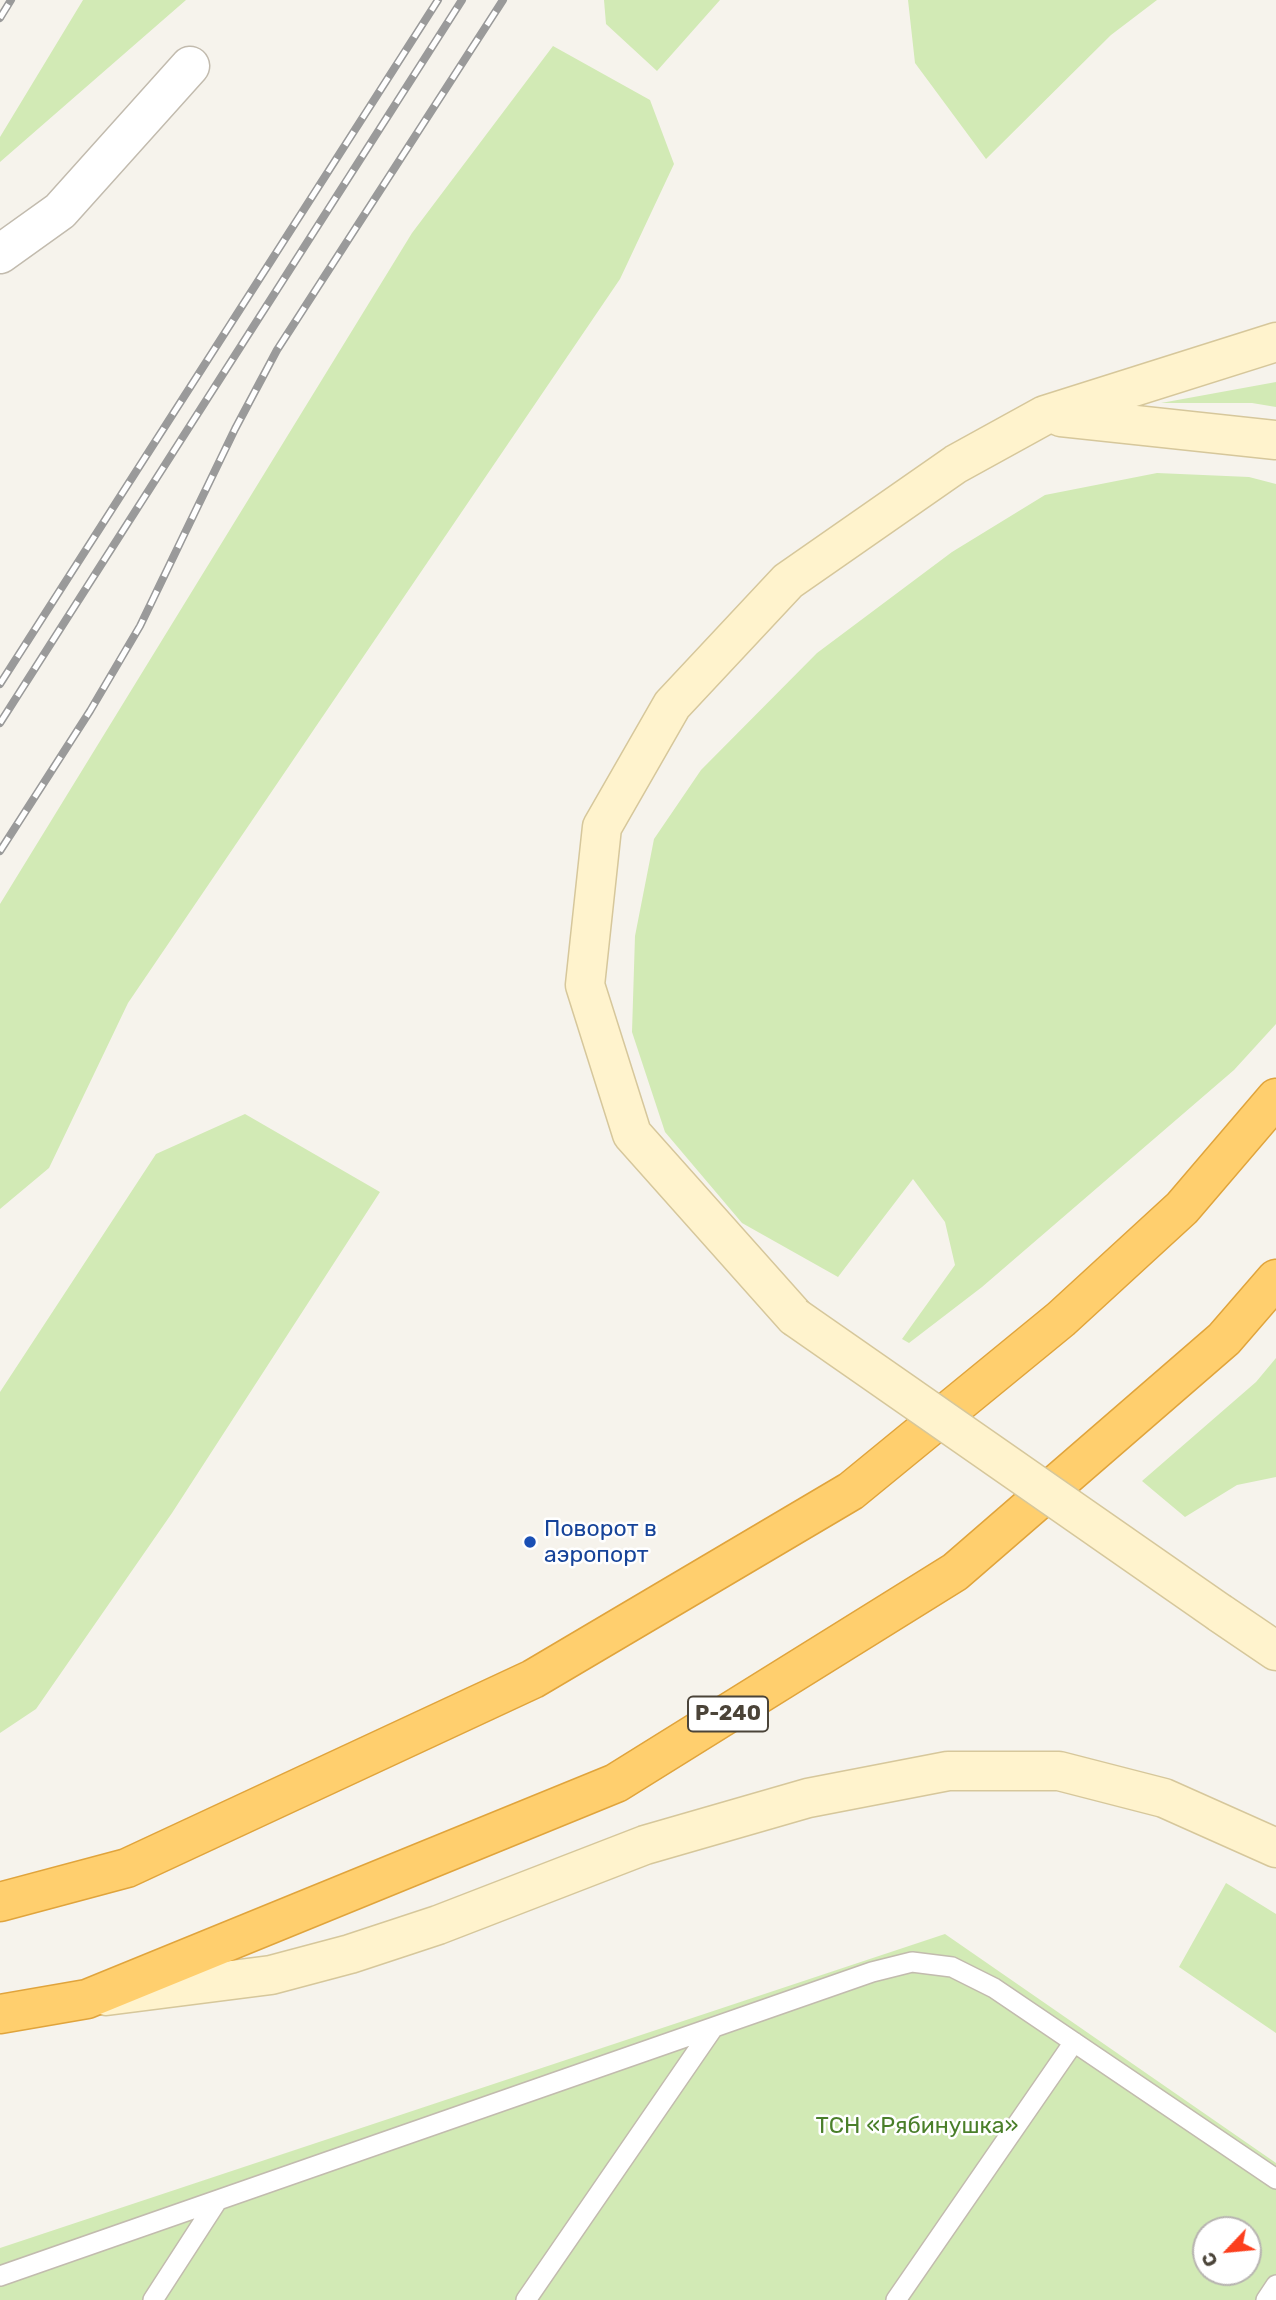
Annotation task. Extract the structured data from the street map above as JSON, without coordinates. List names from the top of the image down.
{
  "streets": {
    "highway": ["Р-240"]
  },
  "parks": ["ТСН «Рябинушка»"],
  "places": ["Поворот в аэропорт"],
  "north": "bottom left"
}
